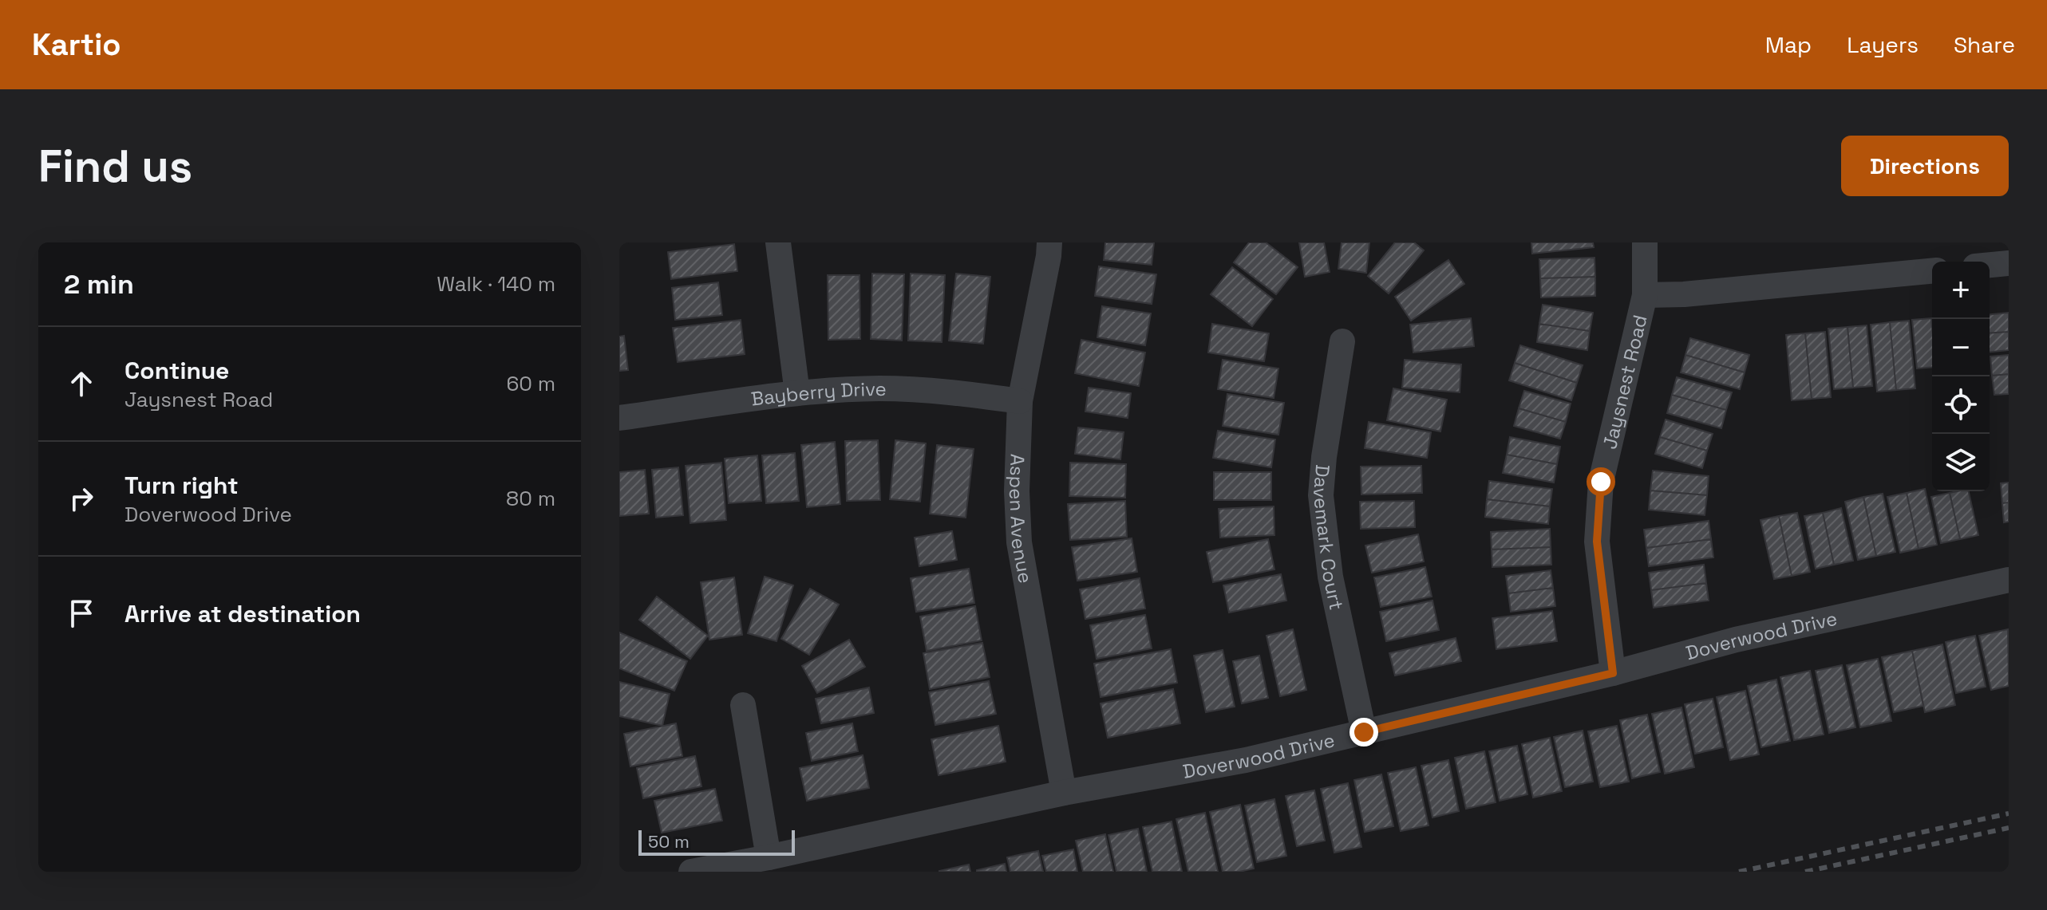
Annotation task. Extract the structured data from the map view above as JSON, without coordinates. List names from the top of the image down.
{
  "streets": {
    "street": [
      "Jaysnest Road",
      "Bayberry Drive",
      "Aspen Avenue",
      "Davemark Court",
      "Doverwood Drive"
    ]
  },
  "crossings": [
    ["Jaysnest Road", "Doverwood Drive"],
    ["Bayberry Drive", "Aspen Avenue"],
    ["Aspen Avenue", "Doverwood Drive"],
    ["Davemark Court", "Doverwood Drive"]
  ],
  "scale_bar": "50 m",
  "page": {
    "header": "Kartio",
    "nav": ["Map", "Layers", "Share"],
    "buttons": "Directions",
    "title": "Find us",
    "heading": ["2 min", "Walk · 140 m"],
    "map_buttons": ["+", "−"],
    "list": [
      ["Continue", "Jaysnest Road", "60 m"],
      ["Turn right", "Doverwood Drive", "80 m"],
      "Arrive at destination"
    ],
    "scale": "50 m"
  }
}
